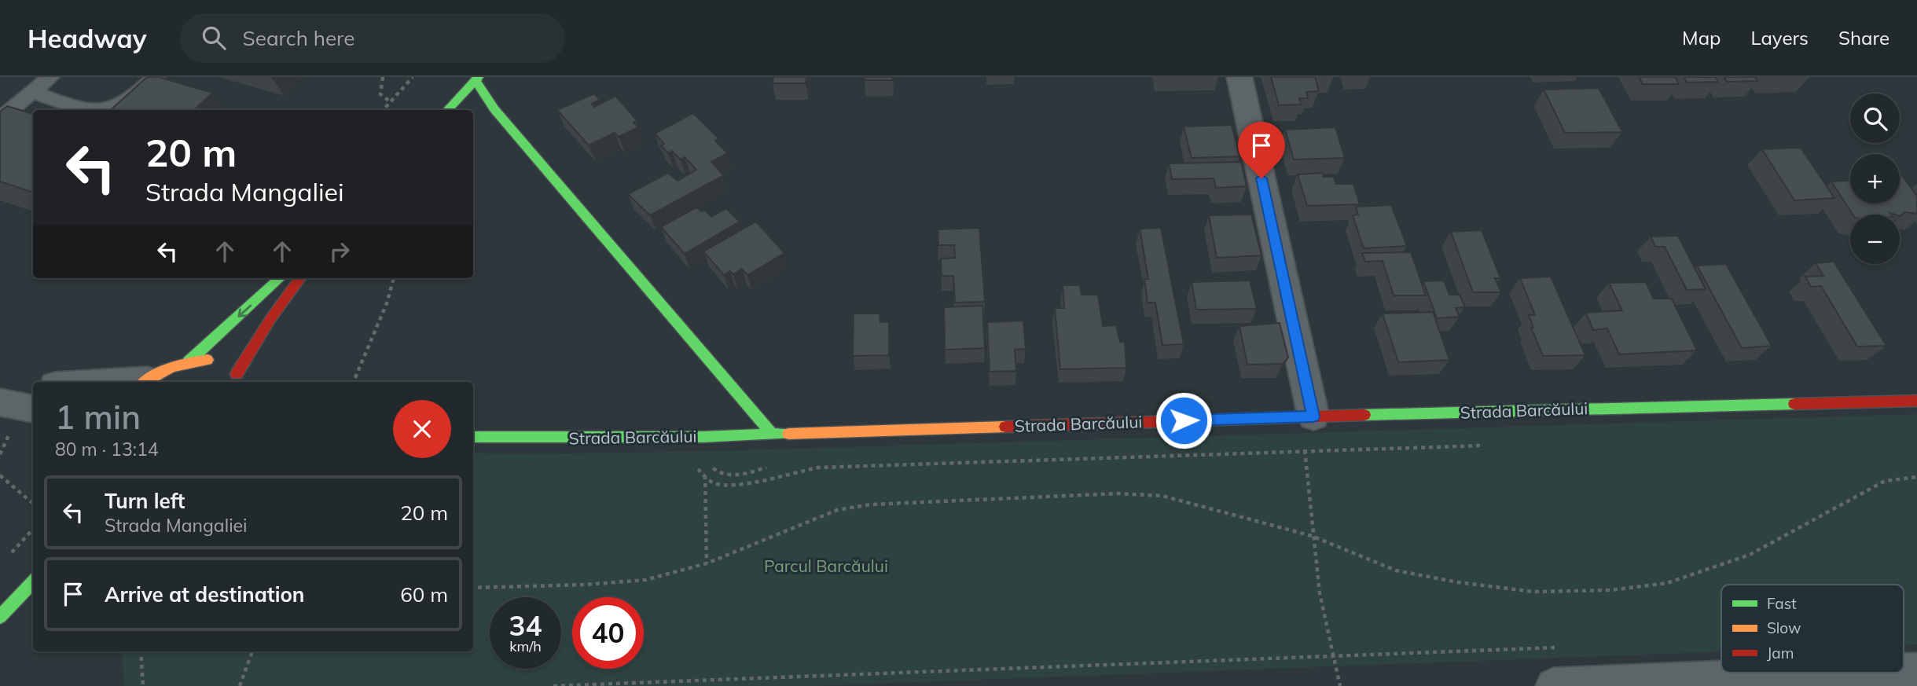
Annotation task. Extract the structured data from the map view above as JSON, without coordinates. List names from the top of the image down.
{
  "streets": {
    "street": ["Strada Barcăului"]
  },
  "parks": ["Parcul Barcăului"],
  "legend": ["Fast", "Slow", "Jam"],
  "page": {
    "header": "Headway",
    "search": "Search here",
    "nav": ["Map", "Layers", "Share"],
    "map_buttons": ["+", "−"],
    "turn": ["20 m", "Strada Mangaliei"],
    "heading": ["1 min", "80 m · 13:14"],
    "list": [
      {
        "name": "Turn left",
        "note": "Strada Mangaliei",
        "value": "20 m"
      },
      {
        "name": "Arrive at destination",
        "value": "60 m"
      }
    ],
    "speed": "34 km/h",
    "limit": "40"
  }
}
